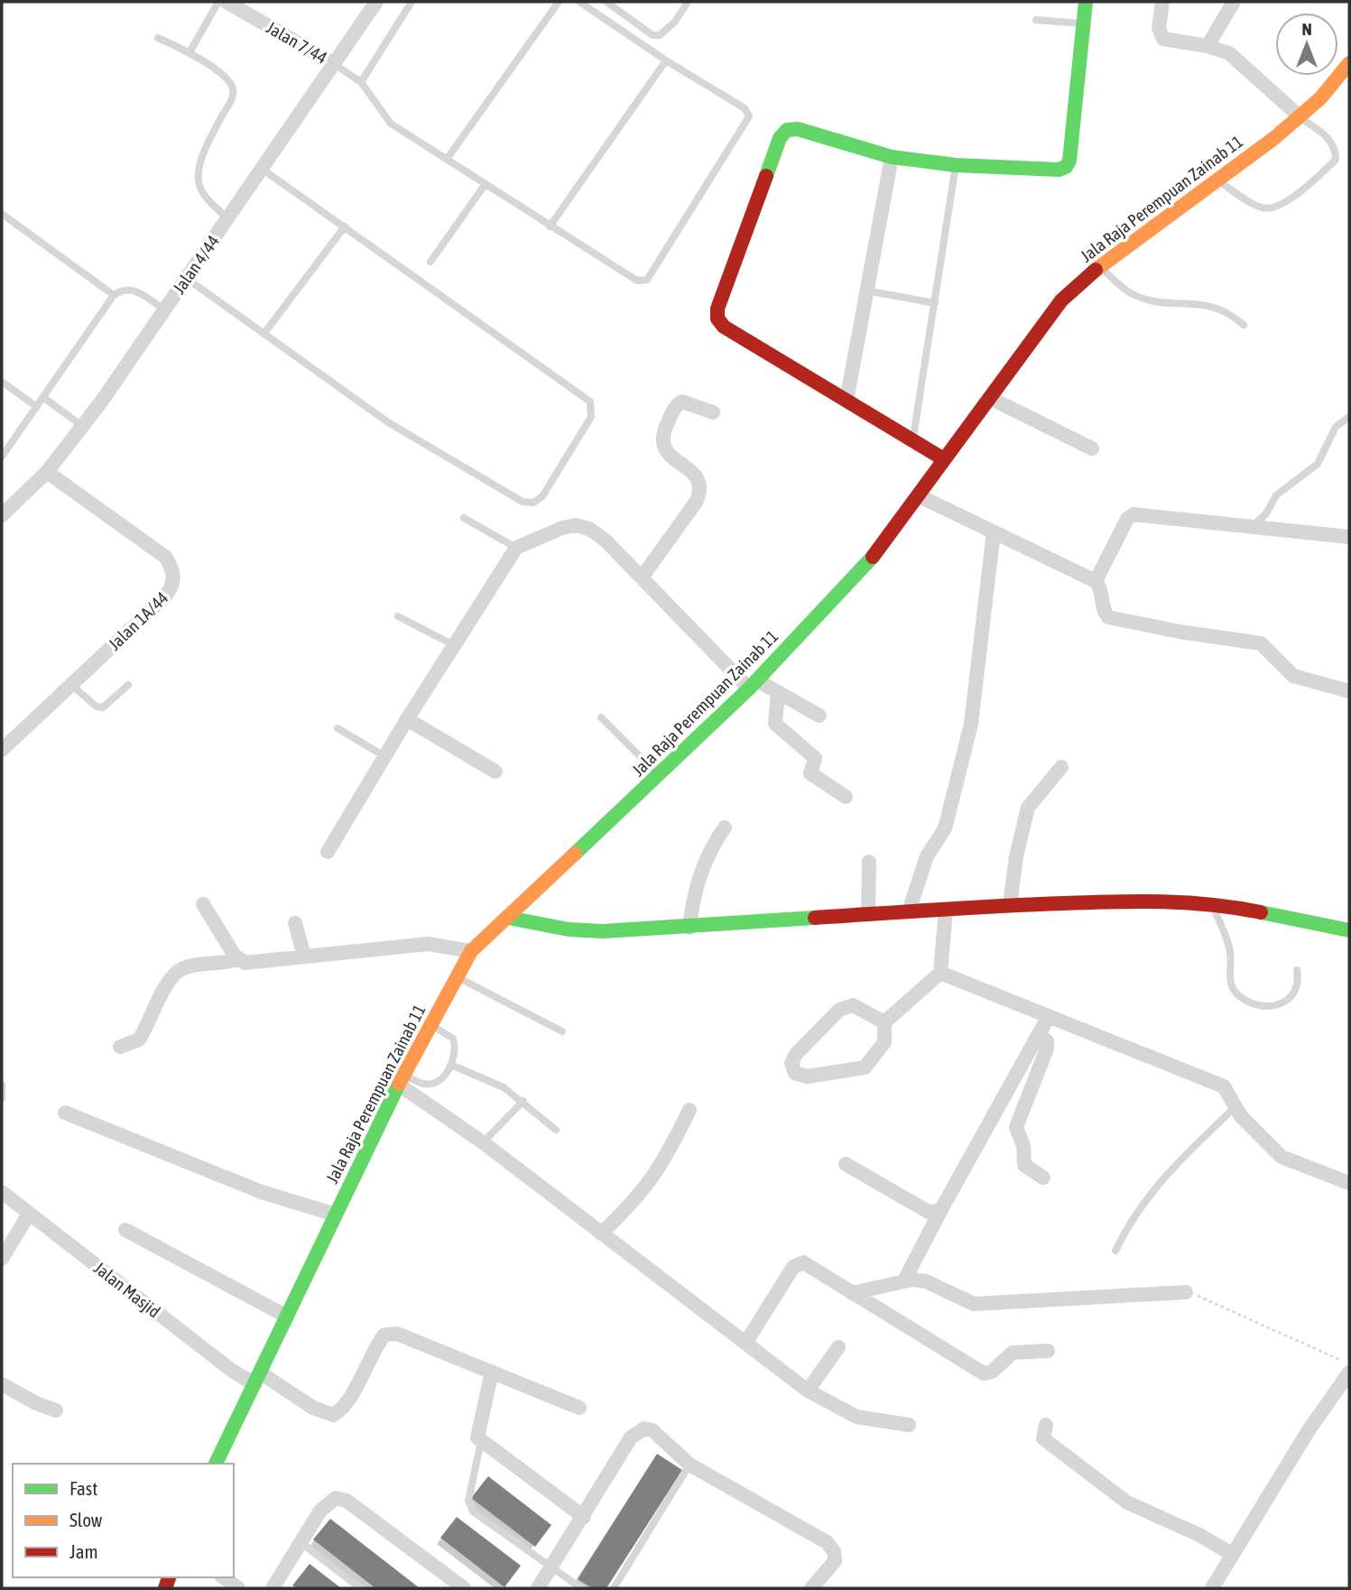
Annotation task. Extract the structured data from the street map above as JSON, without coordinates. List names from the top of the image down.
{
  "streets": {
    "main road": ["Jala Raja Perempuan Zainab 11"],
    "street": [
      "Jalan 7/44",
      "Jalan 4/44",
      "Jalan 1A/44",
      "Jalan Masjid"
    ]
  },
  "crossings": [
    ["Jalan 7/44", "Jalan 4/44"],
    ["Jala Raja Perempuan Zainab 11", "Jalan Masjid"],
    ["Jalan 4/44", "Jalan 1A/44"]
  ],
  "legend": ["Fast", "Slow", "Jam"],
  "north": "top"
}
